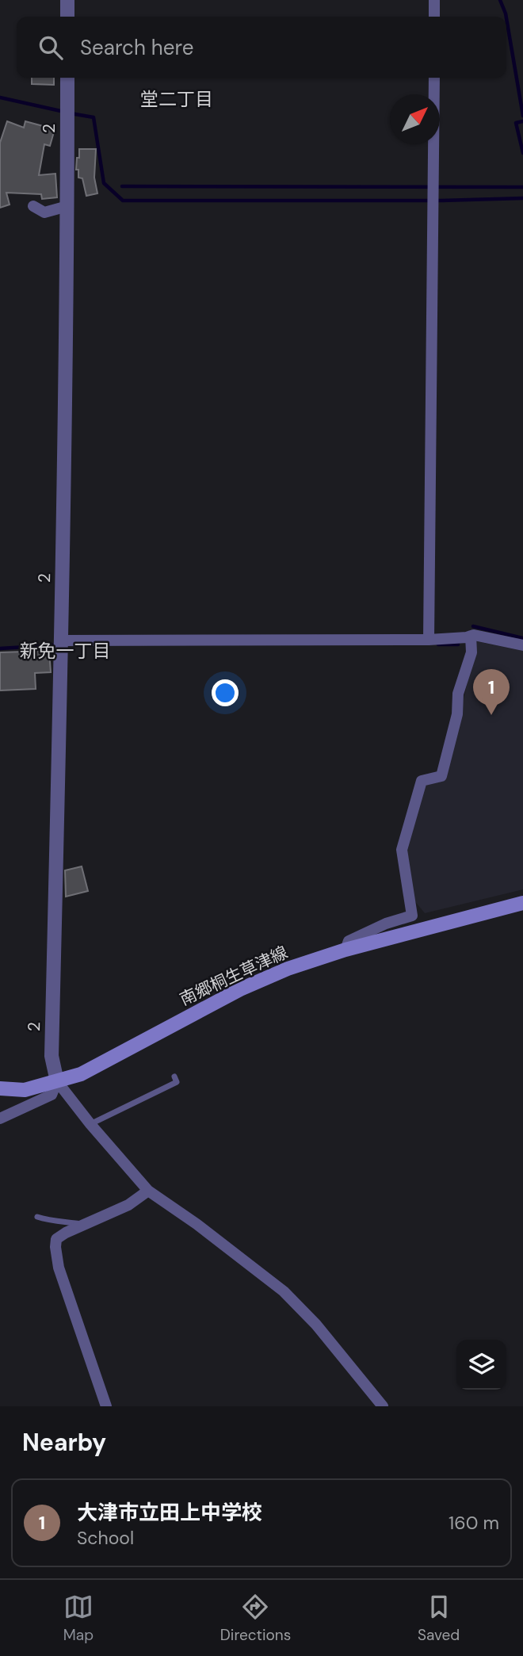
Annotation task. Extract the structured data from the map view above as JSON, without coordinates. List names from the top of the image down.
{
  "streets": {
    "main road": ["南郷桐生草津線"],
    "street": ["2"]
  },
  "crossings": [
    ["2", "南郷桐生草津線"]
  ],
  "districts": ["堂二丁目", "新免一丁目"],
  "north": "top right",
  "page": {
    "search": "Search here",
    "pins": "1",
    "heading": "Nearby",
    "list": [
      {
        "mark": "1",
        "name": "大津市立田上中学校",
        "note": "School",
        "value": "160 m"
      }
    ],
    "nav": ["Map", "Directions", "Saved"]
  }
}
